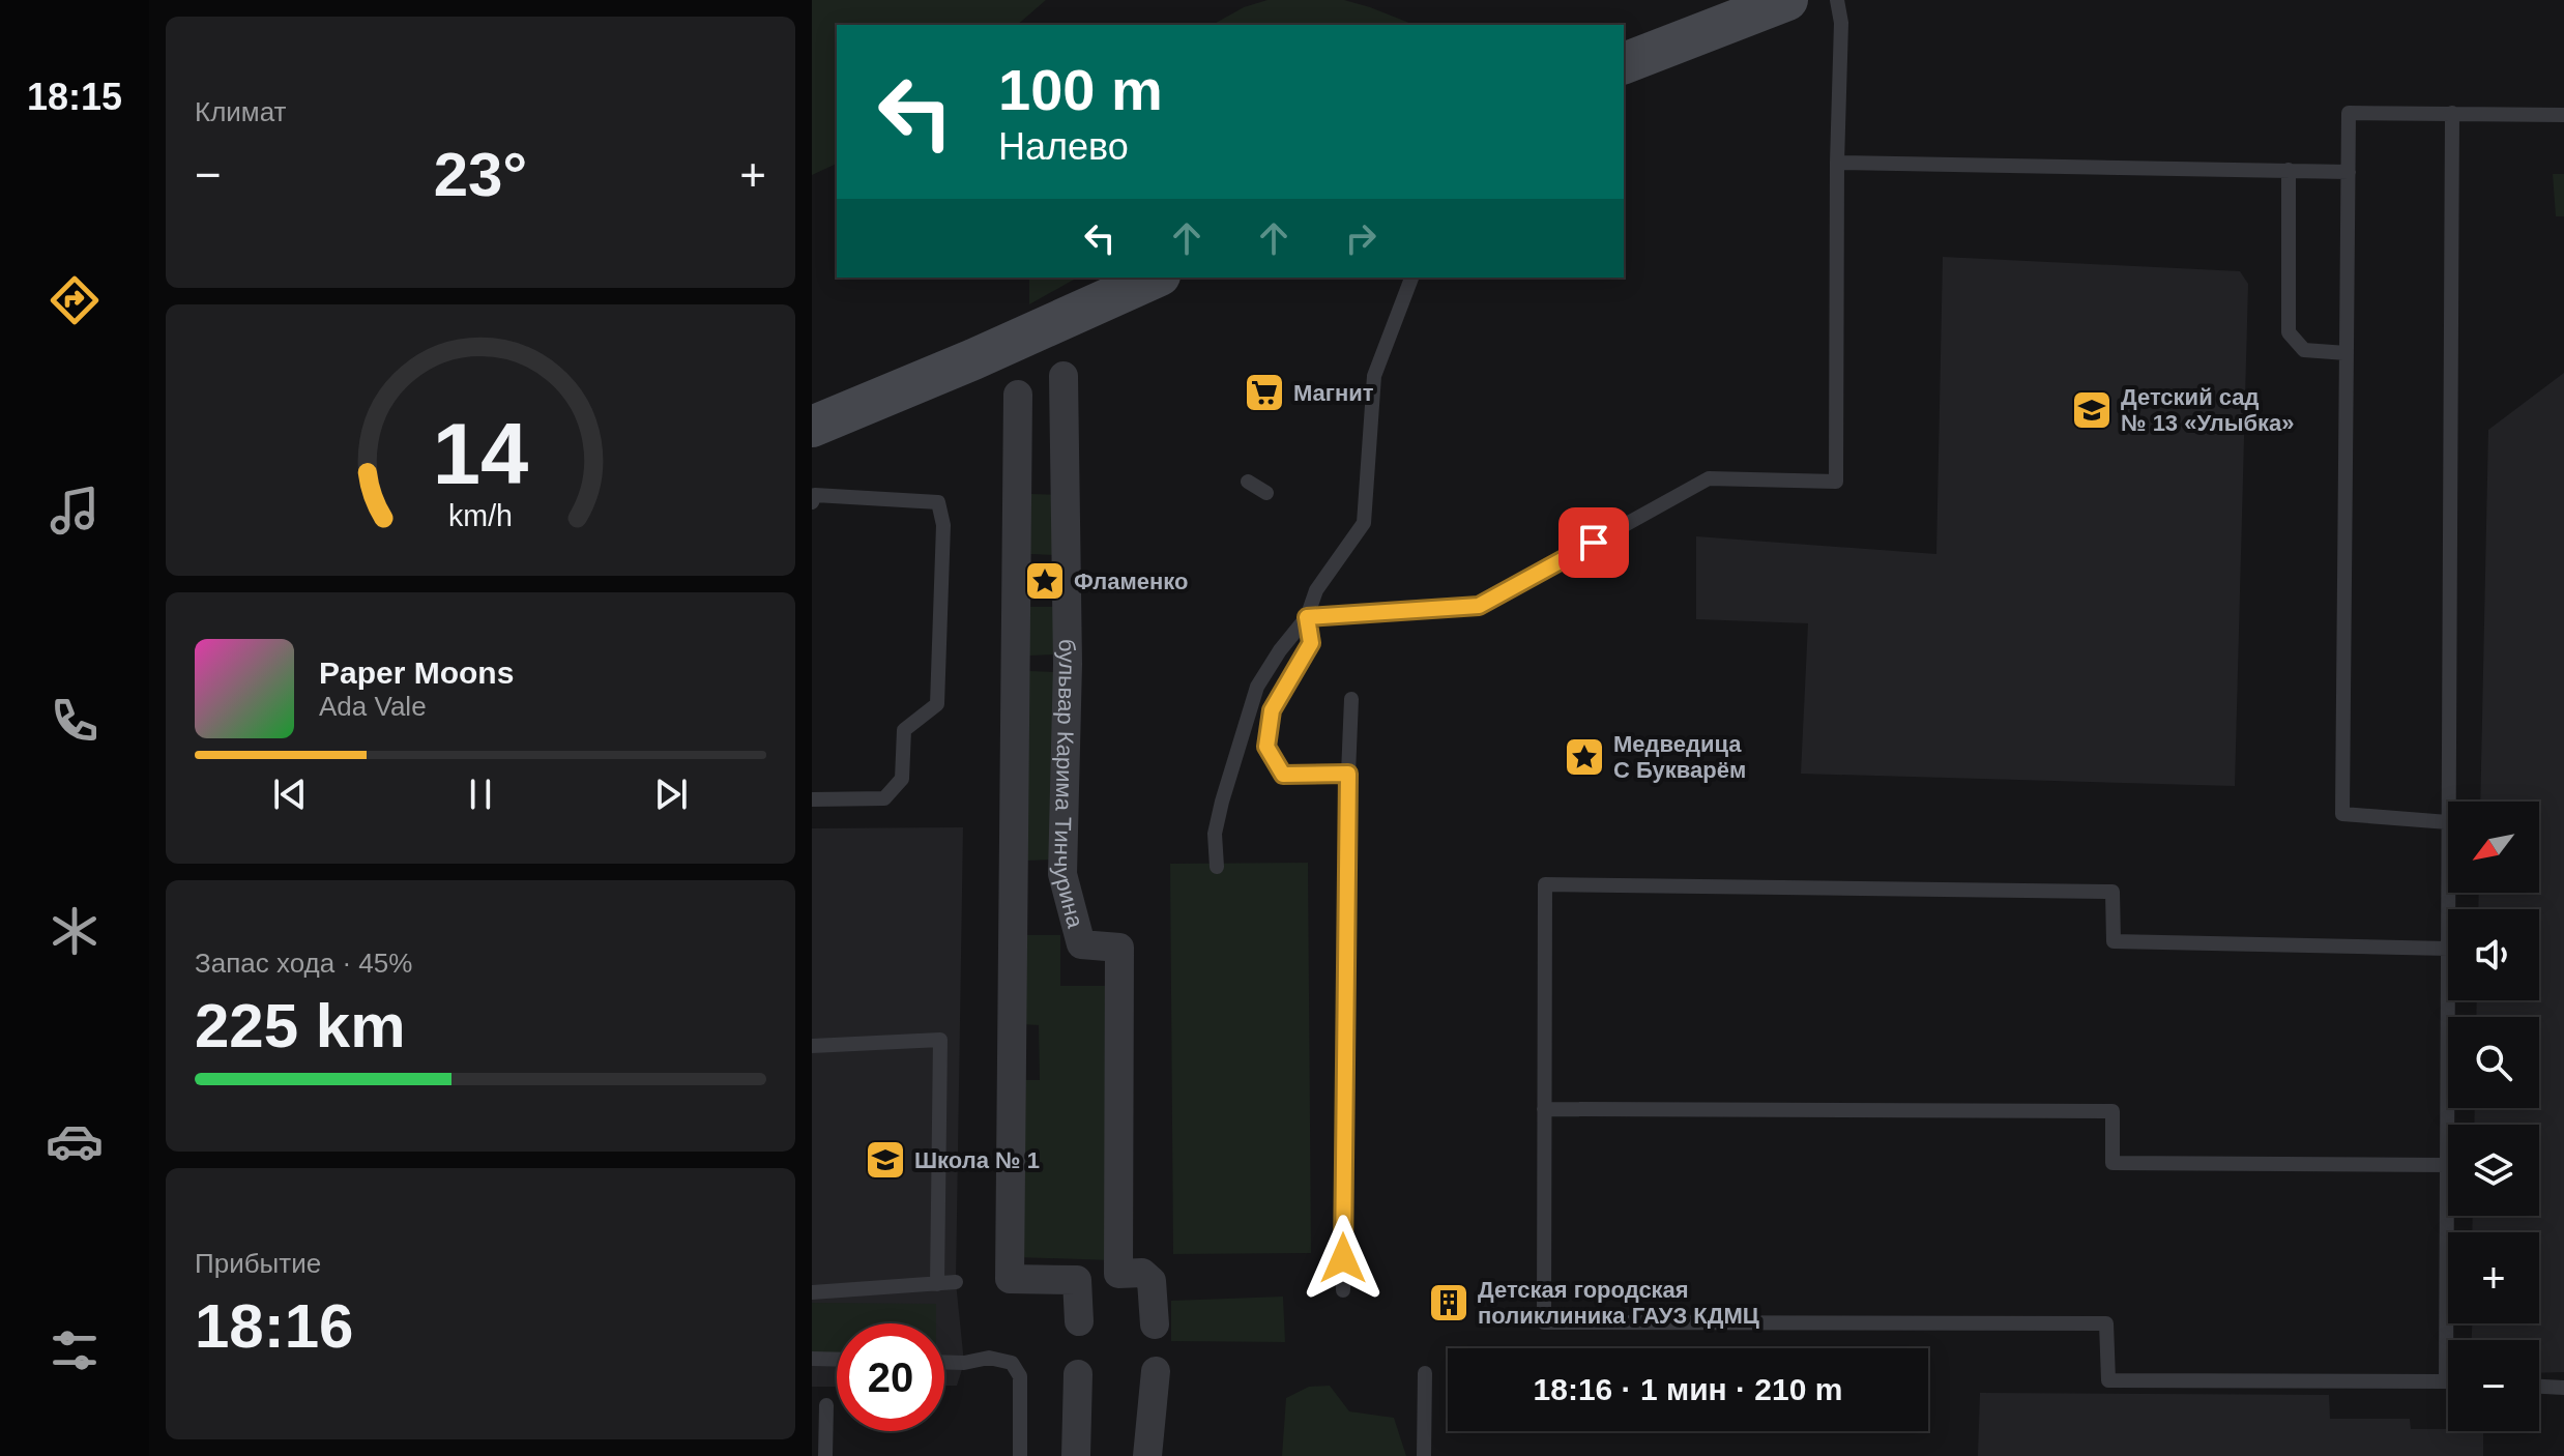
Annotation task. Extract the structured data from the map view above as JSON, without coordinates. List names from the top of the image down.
{
  "streets": {
    "street": ["бульвар Карима Тинчурина"]
  },
  "places": {
    "supermarket": ["Магнит"],
    "school or university": ["Детский сад № 13 «Улыбка»", "Школа № 1"],
    "place": ["Фламенко", "Медведица С Букварём"],
    "building": ["Детская городская поликлиника ГАУЗ КДМЦ"]
  },
  "north": "bottom left",
  "page": {
    "tabs": "18:15",
    "tile": [
      "Климат",
      ["Запас хода · 45%", "225 km"],
      ["Прибытие", "18:16"]
    ],
    "turn": ["100 m", "Налево"],
    "heat": ["−", "23°", "+"],
    "song": ["Paper Moons", "Ada Vale"],
    "map_buttons": ["+", "−"],
    "limit": "20",
    "trip": "18:16 · 1 мин · 210 m",
    "gauge": ["14", "km/h"]
  }
}
